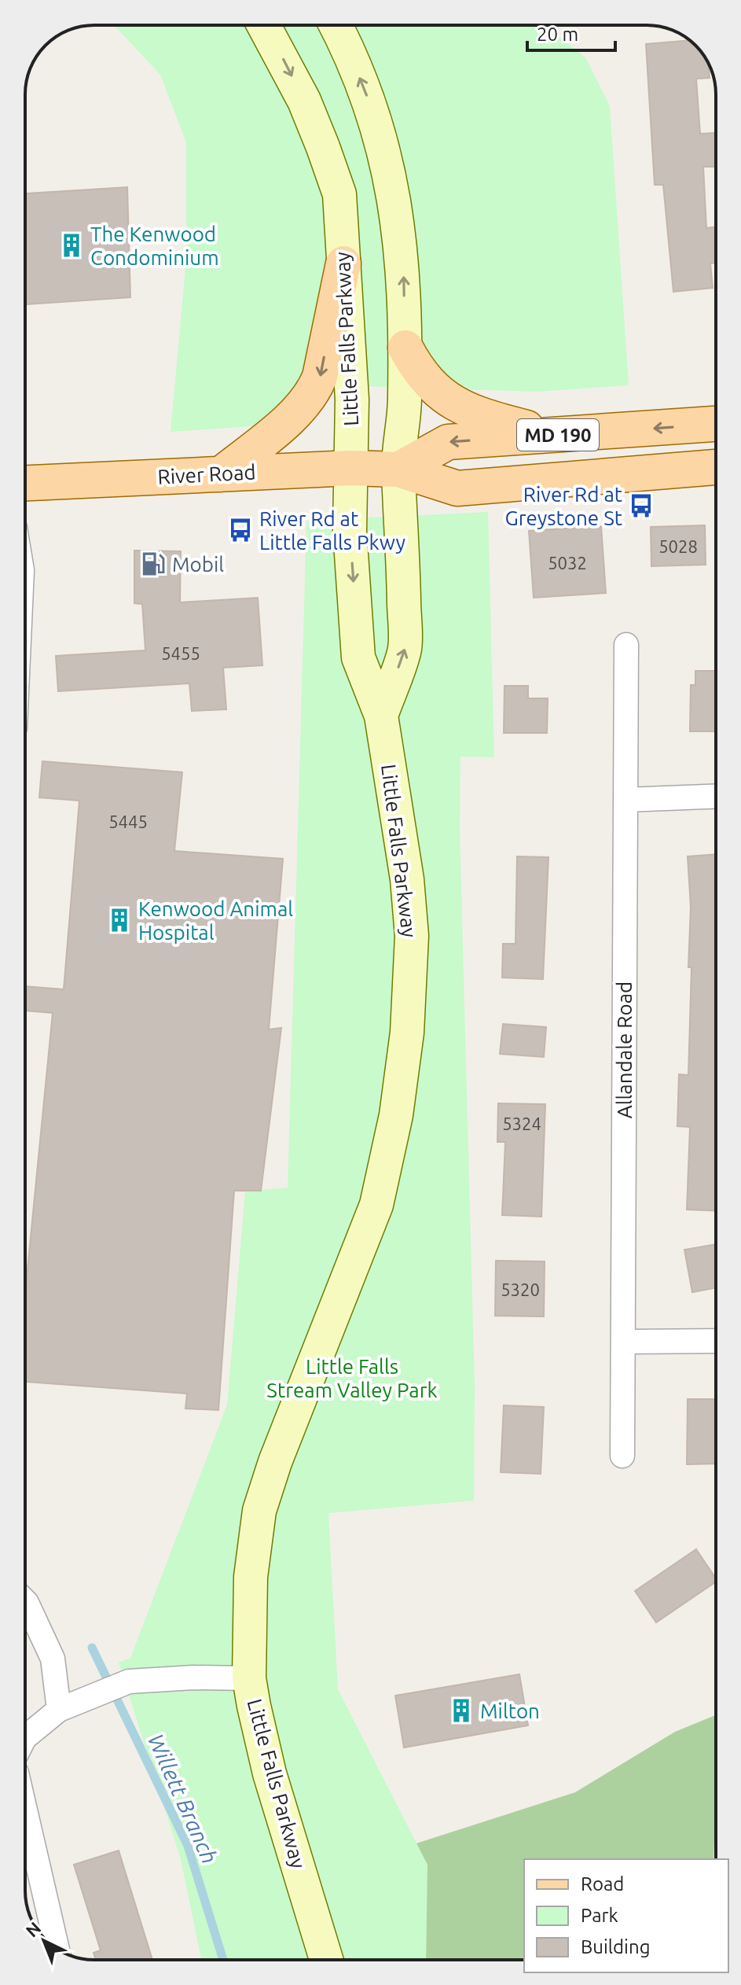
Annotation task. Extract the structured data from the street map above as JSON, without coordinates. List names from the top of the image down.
{
  "streets": {
    "main road": ["Little Falls Parkway", "MD 190", "River Road"],
    "street": ["Allandale Road"]
  },
  "crossings": [
    ["Little Falls Parkway", "MD 190"],
    ["Little Falls Parkway", "River Road"],
    ["MD 190", "River Road"]
  ],
  "water": ["Willett Branch"],
  "parks": ["Little Falls Stream Valley Park"],
  "places": {
    "building": ["The Kenwood Condominium", "Kenwood Animal Hospital", "Milton"],
    "bus stop": ["River Rd at Greystone St", "River Rd at Little Falls Pkwy"],
    "fuel station": ["Mobil"]
  },
  "house_numbers": [
    "5028",
    "5032",
    "5455",
    "5445",
    "5324",
    "5320"
  ],
  "legend": ["Road", "Park", "Building"],
  "scale_bar": "20 m",
  "north": "top left"
}
